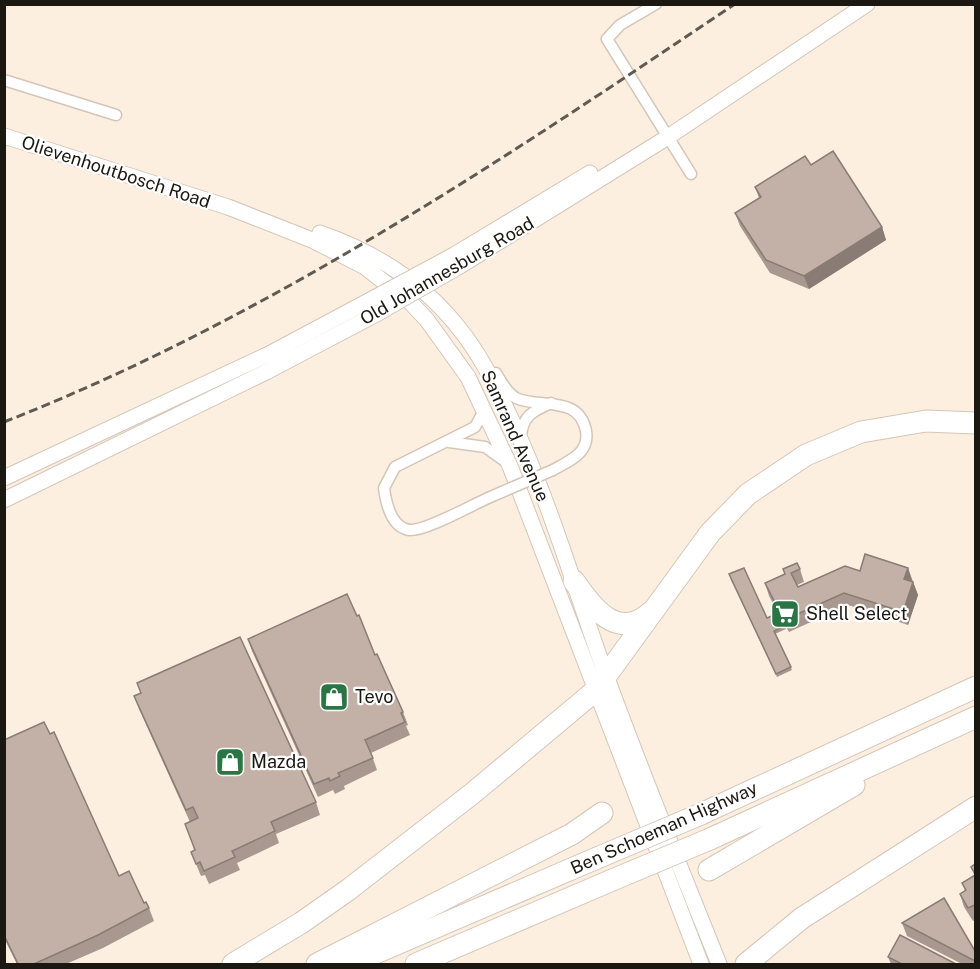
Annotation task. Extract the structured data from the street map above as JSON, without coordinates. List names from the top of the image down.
{
  "streets": {
    "highway": ["Ben Schoeman Highway"],
    "main road": ["Olievenhoutbosch Road", "Old Johannesburg Road", "Samrand Avenue"]
  },
  "crossings": [
    ["Olievenhoutbosch Road", "Samrand Avenue"]
  ],
  "places": {
    "supermarket": ["Shell Select"],
    "shop": ["Tevo", "Mazda"]
  }
}
